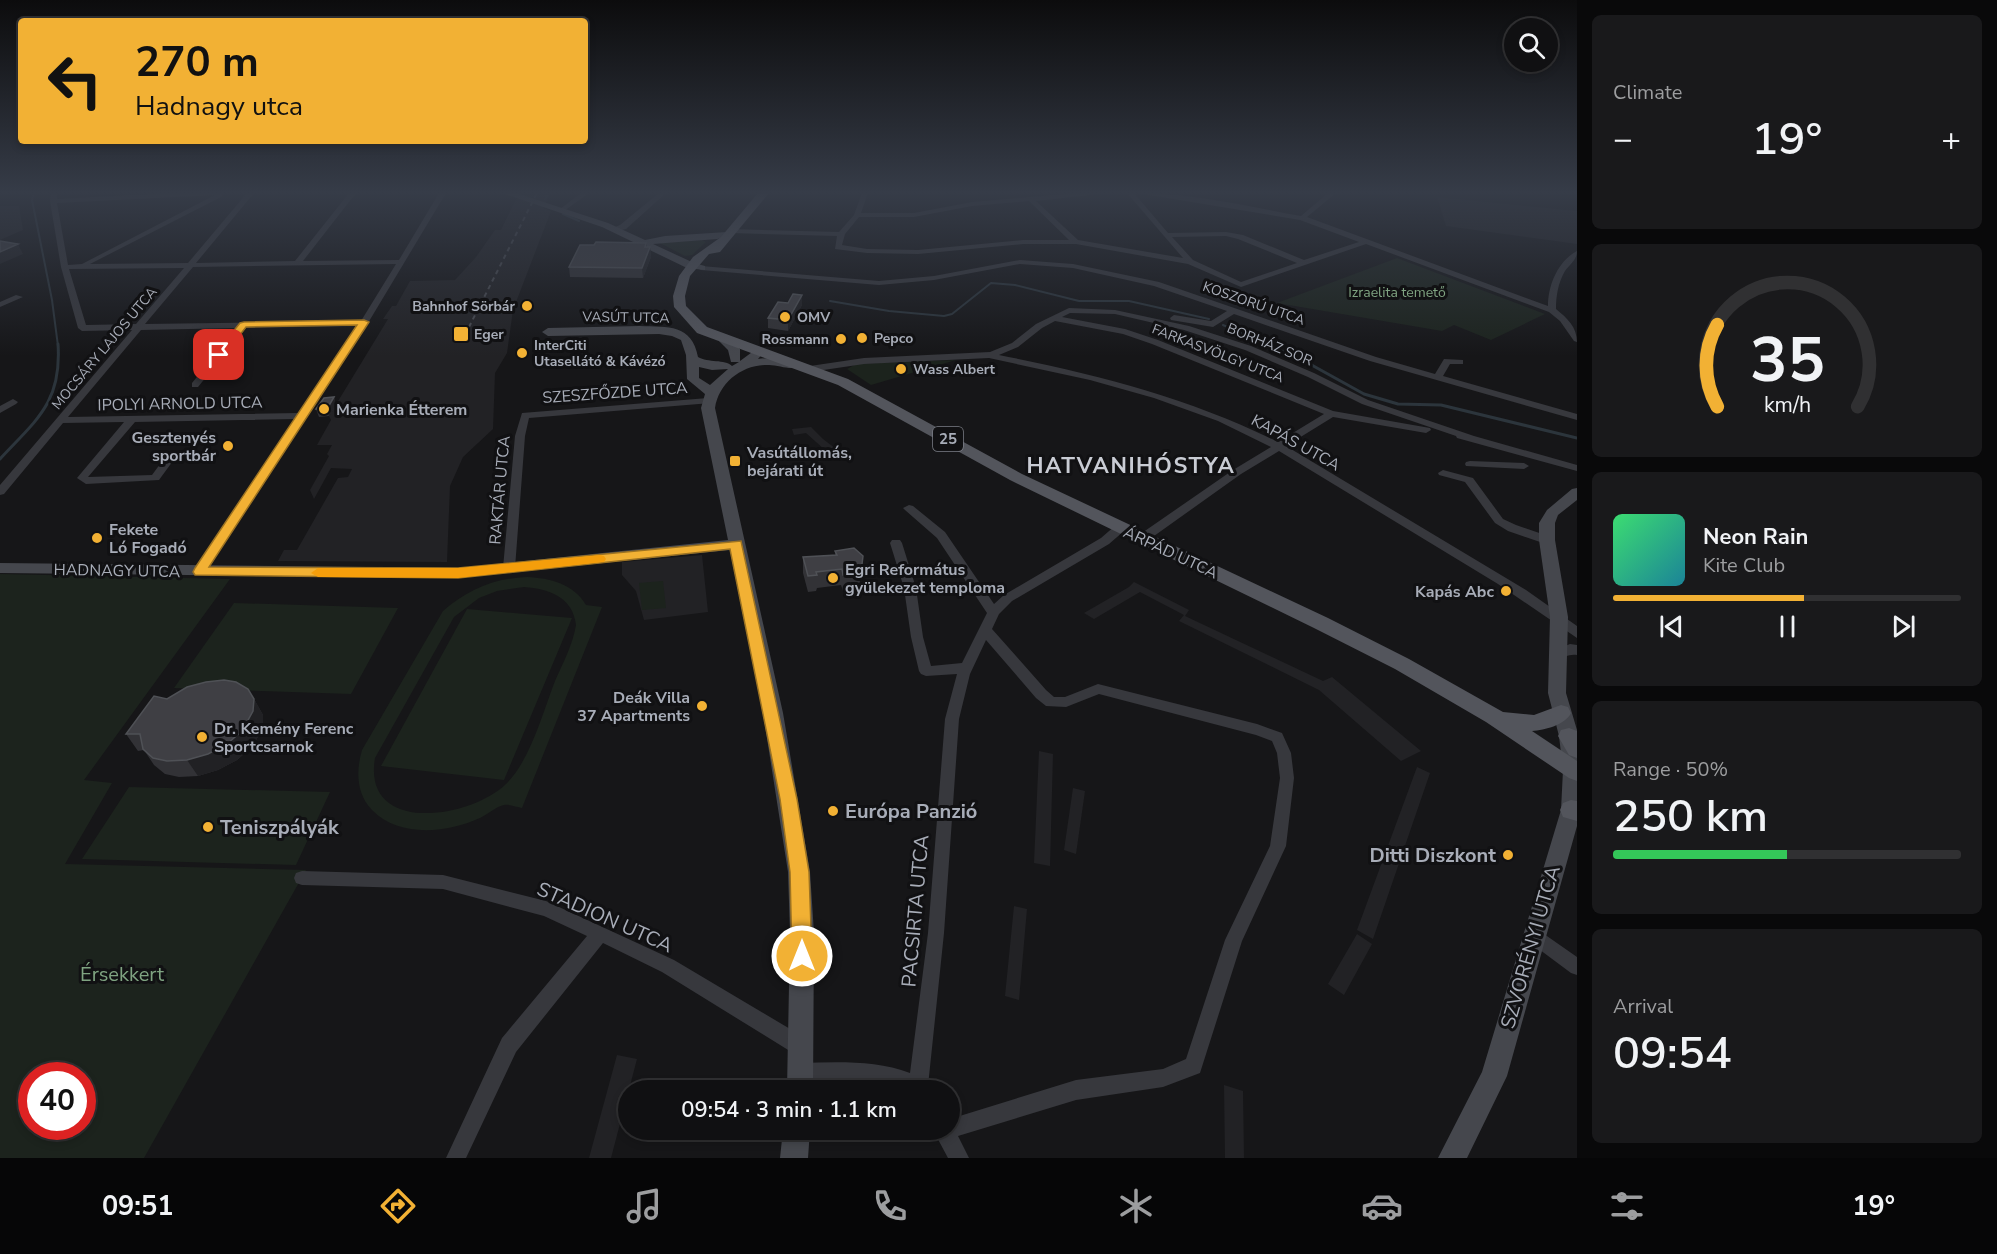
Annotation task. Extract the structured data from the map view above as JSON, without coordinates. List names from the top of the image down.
{
  "streets": {
    "main road": ["25", "ÁRPÁD UTCA"],
    "street": [
      "KOSZORÚ UTCA",
      "VASÚT UTCA",
      "BORHÁZ SOR",
      "MOCSÁRY LAJOS UTCA",
      "FARKASVÖLGY UTCA",
      "SZESZFŐZDE UTCA",
      "IPOLYI ARNOLD UTCA",
      "KAPÁS UTCA",
      "RAKTÁR UTCA",
      "HADNAGY UTCA",
      "PACSIRTA UTCA",
      "STADION UTCA",
      "SZVORÉNYI UTCA"
    ]
  },
  "crossings": [
    ["KOSZORÚ UTCA", "25"],
    ["VASÚT UTCA", "SZESZFŐZDE UTCA"],
    ["BORHÁZ SOR", "FARKASVÖLGY UTCA"],
    ["MOCSÁRY LAJOS UTCA", "IPOLYI ARNOLD UTCA"],
    ["SZESZFŐZDE UTCA", "RAKTÁR UTCA"],
    ["25", "ÁRPÁD UTCA"],
    ["KAPÁS UTCA", "SZVORÉNYI UTCA"],
    ["RAKTÁR UTCA", "HADNAGY UTCA"],
    ["ÁRPÁD UTCA", "PACSIRTA UTCA"],
    ["ÁRPÁD UTCA", "SZVORÉNYI UTCA"]
  ],
  "districts": ["HATVANIHÓSTYA"],
  "parks": ["Izraelita temető", "Érsekkert"],
  "places": {
    "other": [
      "Bahnhof Sörbár",
      "OMV",
      "Pepco",
      "Rossmann",
      "InterCiti Utasellátó & Kávézó",
      "Wass Albert",
      "Marienka Étterem",
      "Gesztenyés sportbár",
      "Fekete Ló Fogadó",
      "Egri Református gyülekezet temploma",
      "Kapás Abc",
      "Deák Villa 37 Apartments",
      "Dr. Kemény Ferenc Sportcsarnok",
      "Európa Panzió",
      "Teniszpályák",
      "Ditti Diszkont"
    ],
    "transit": ["Eger", "Vasútállomás, bejárati út"]
  },
  "page": {
    "tile": [
      "Climate",
      ["Range · 50%", "250 km"],
      ["Arrival", "09:54"]
    ],
    "turn": ["270 m", "Hadnagy utca"],
    "heat": ["−", "19°", "+"],
    "song": ["Neon Rain", "Kite Club"],
    "limit": "40",
    "trip": "09:54 · 3 min · 1.1 km",
    "tabs": ["09:51", "19°"],
    "gauge": ["35", "km/h"]
  }
}
